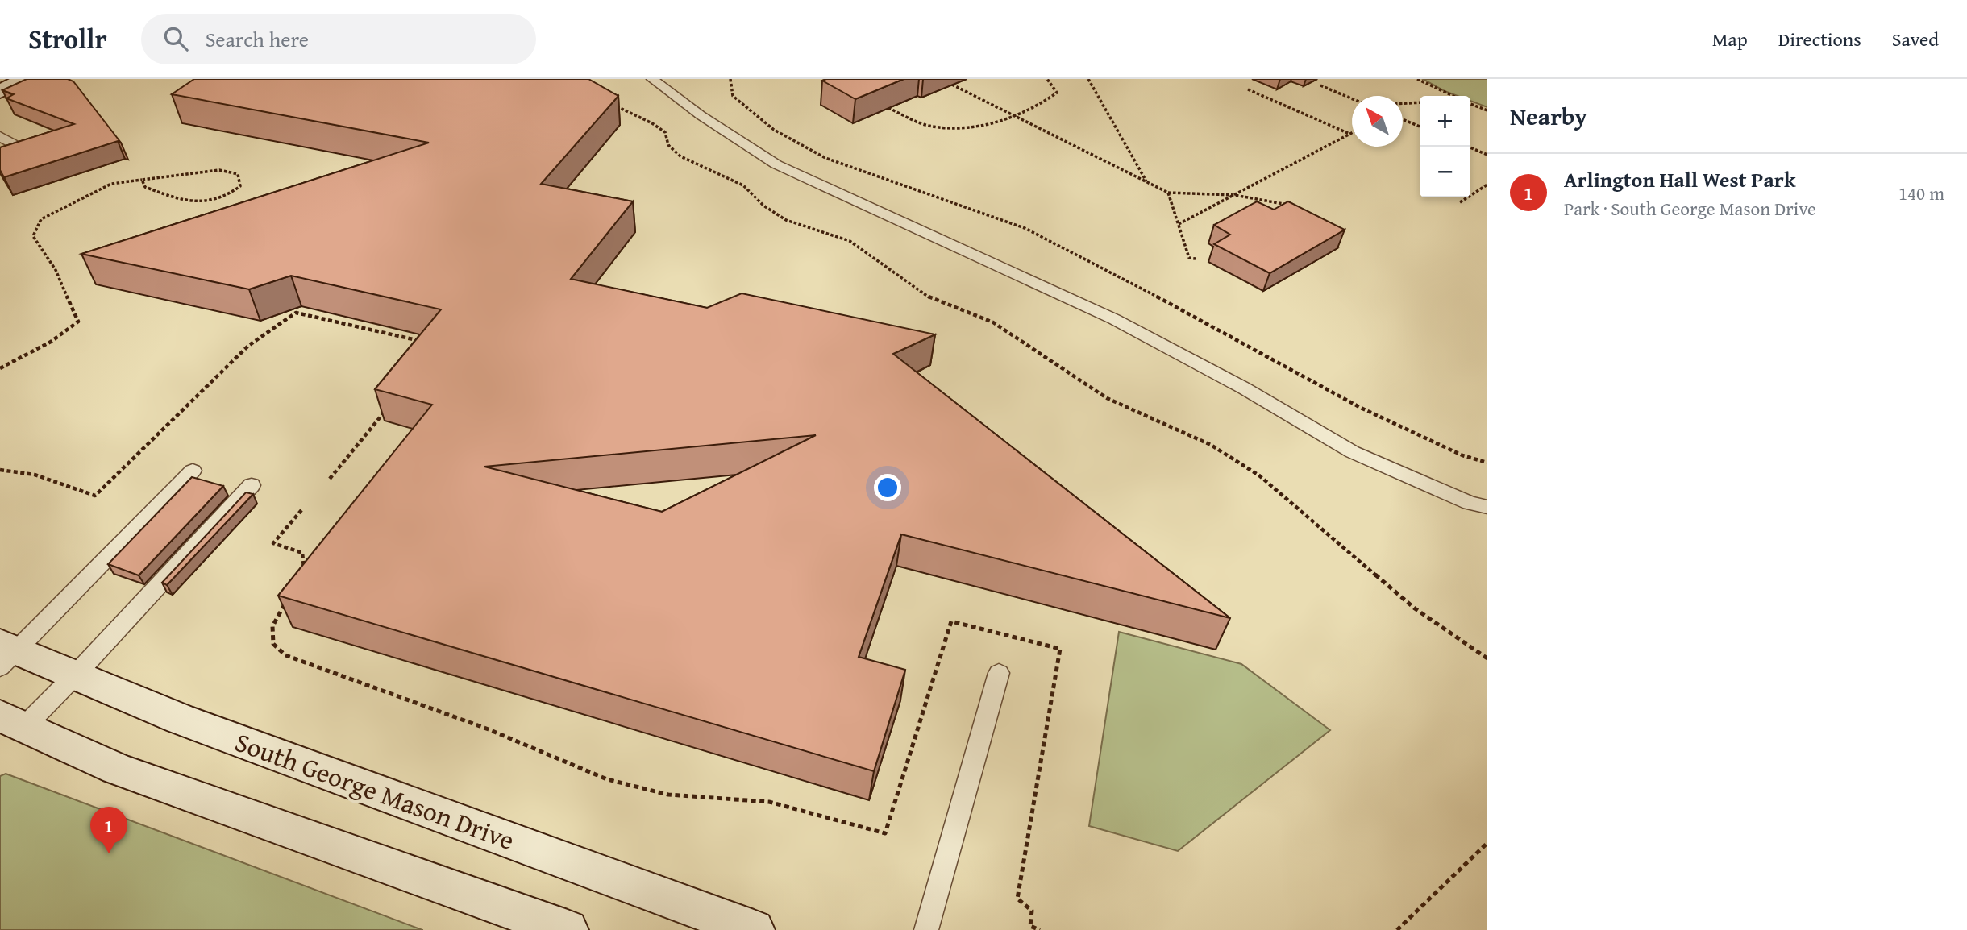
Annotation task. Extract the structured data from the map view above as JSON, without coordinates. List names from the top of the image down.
{
  "streets": {
    "main road": ["South George Mason Drive"]
  },
  "north": "top left",
  "page": {
    "header": "Strollr",
    "search": "Search here",
    "nav": ["Map", "Directions", "Saved"],
    "heading": "Nearby",
    "map_buttons": ["+", "−"],
    "list": [
      {
        "mark": "1",
        "name": "Arlington Hall West Park",
        "note": "Park · South George Mason Drive",
        "value": "140 m"
      }
    ],
    "pins": "1"
  }
}
